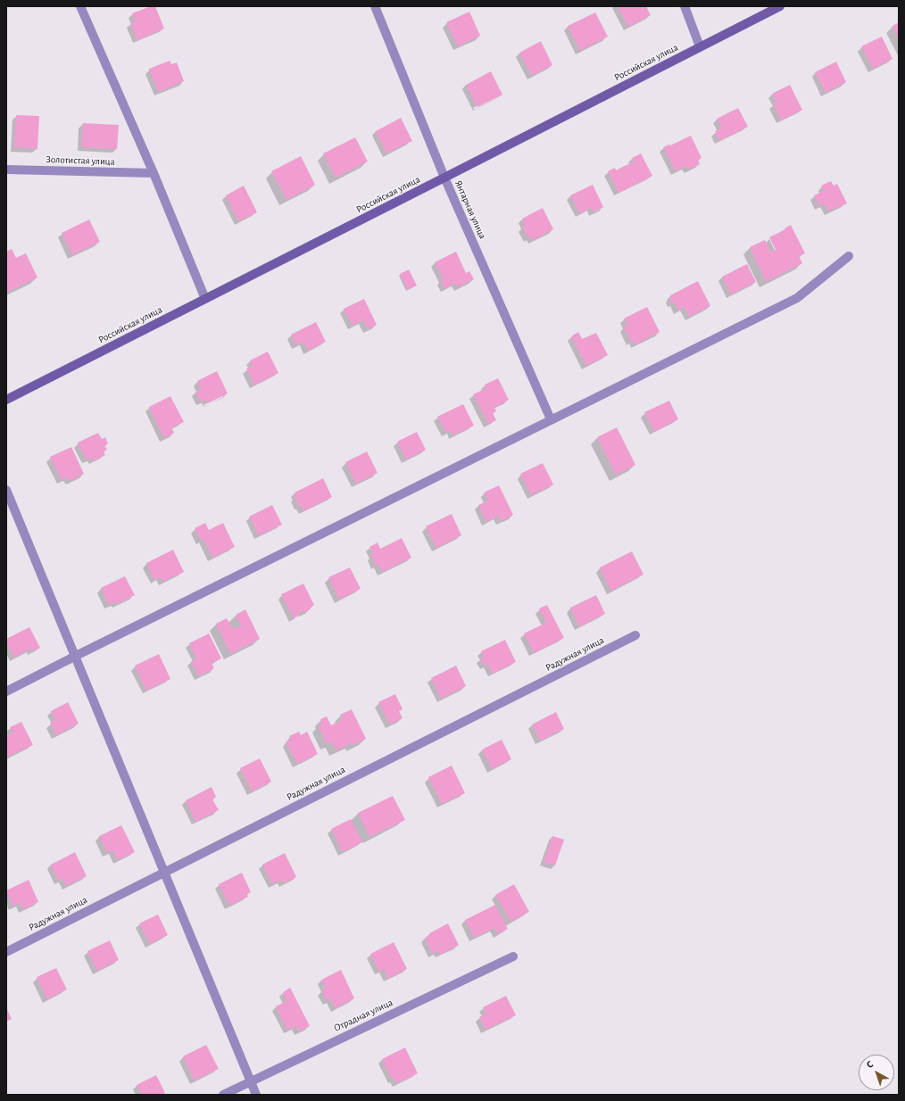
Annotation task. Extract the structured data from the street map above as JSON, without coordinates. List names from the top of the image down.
{
  "streets": {
    "main road": ["Российская улица"],
    "street": [
      "Золотистая улица",
      "Янтарная улица",
      "Радужная улица",
      "Отрадная улица"
    ]
  },
  "crossings": [
    ["Российская улица", "Янтарная улица"]
  ],
  "north": "top left"
}
